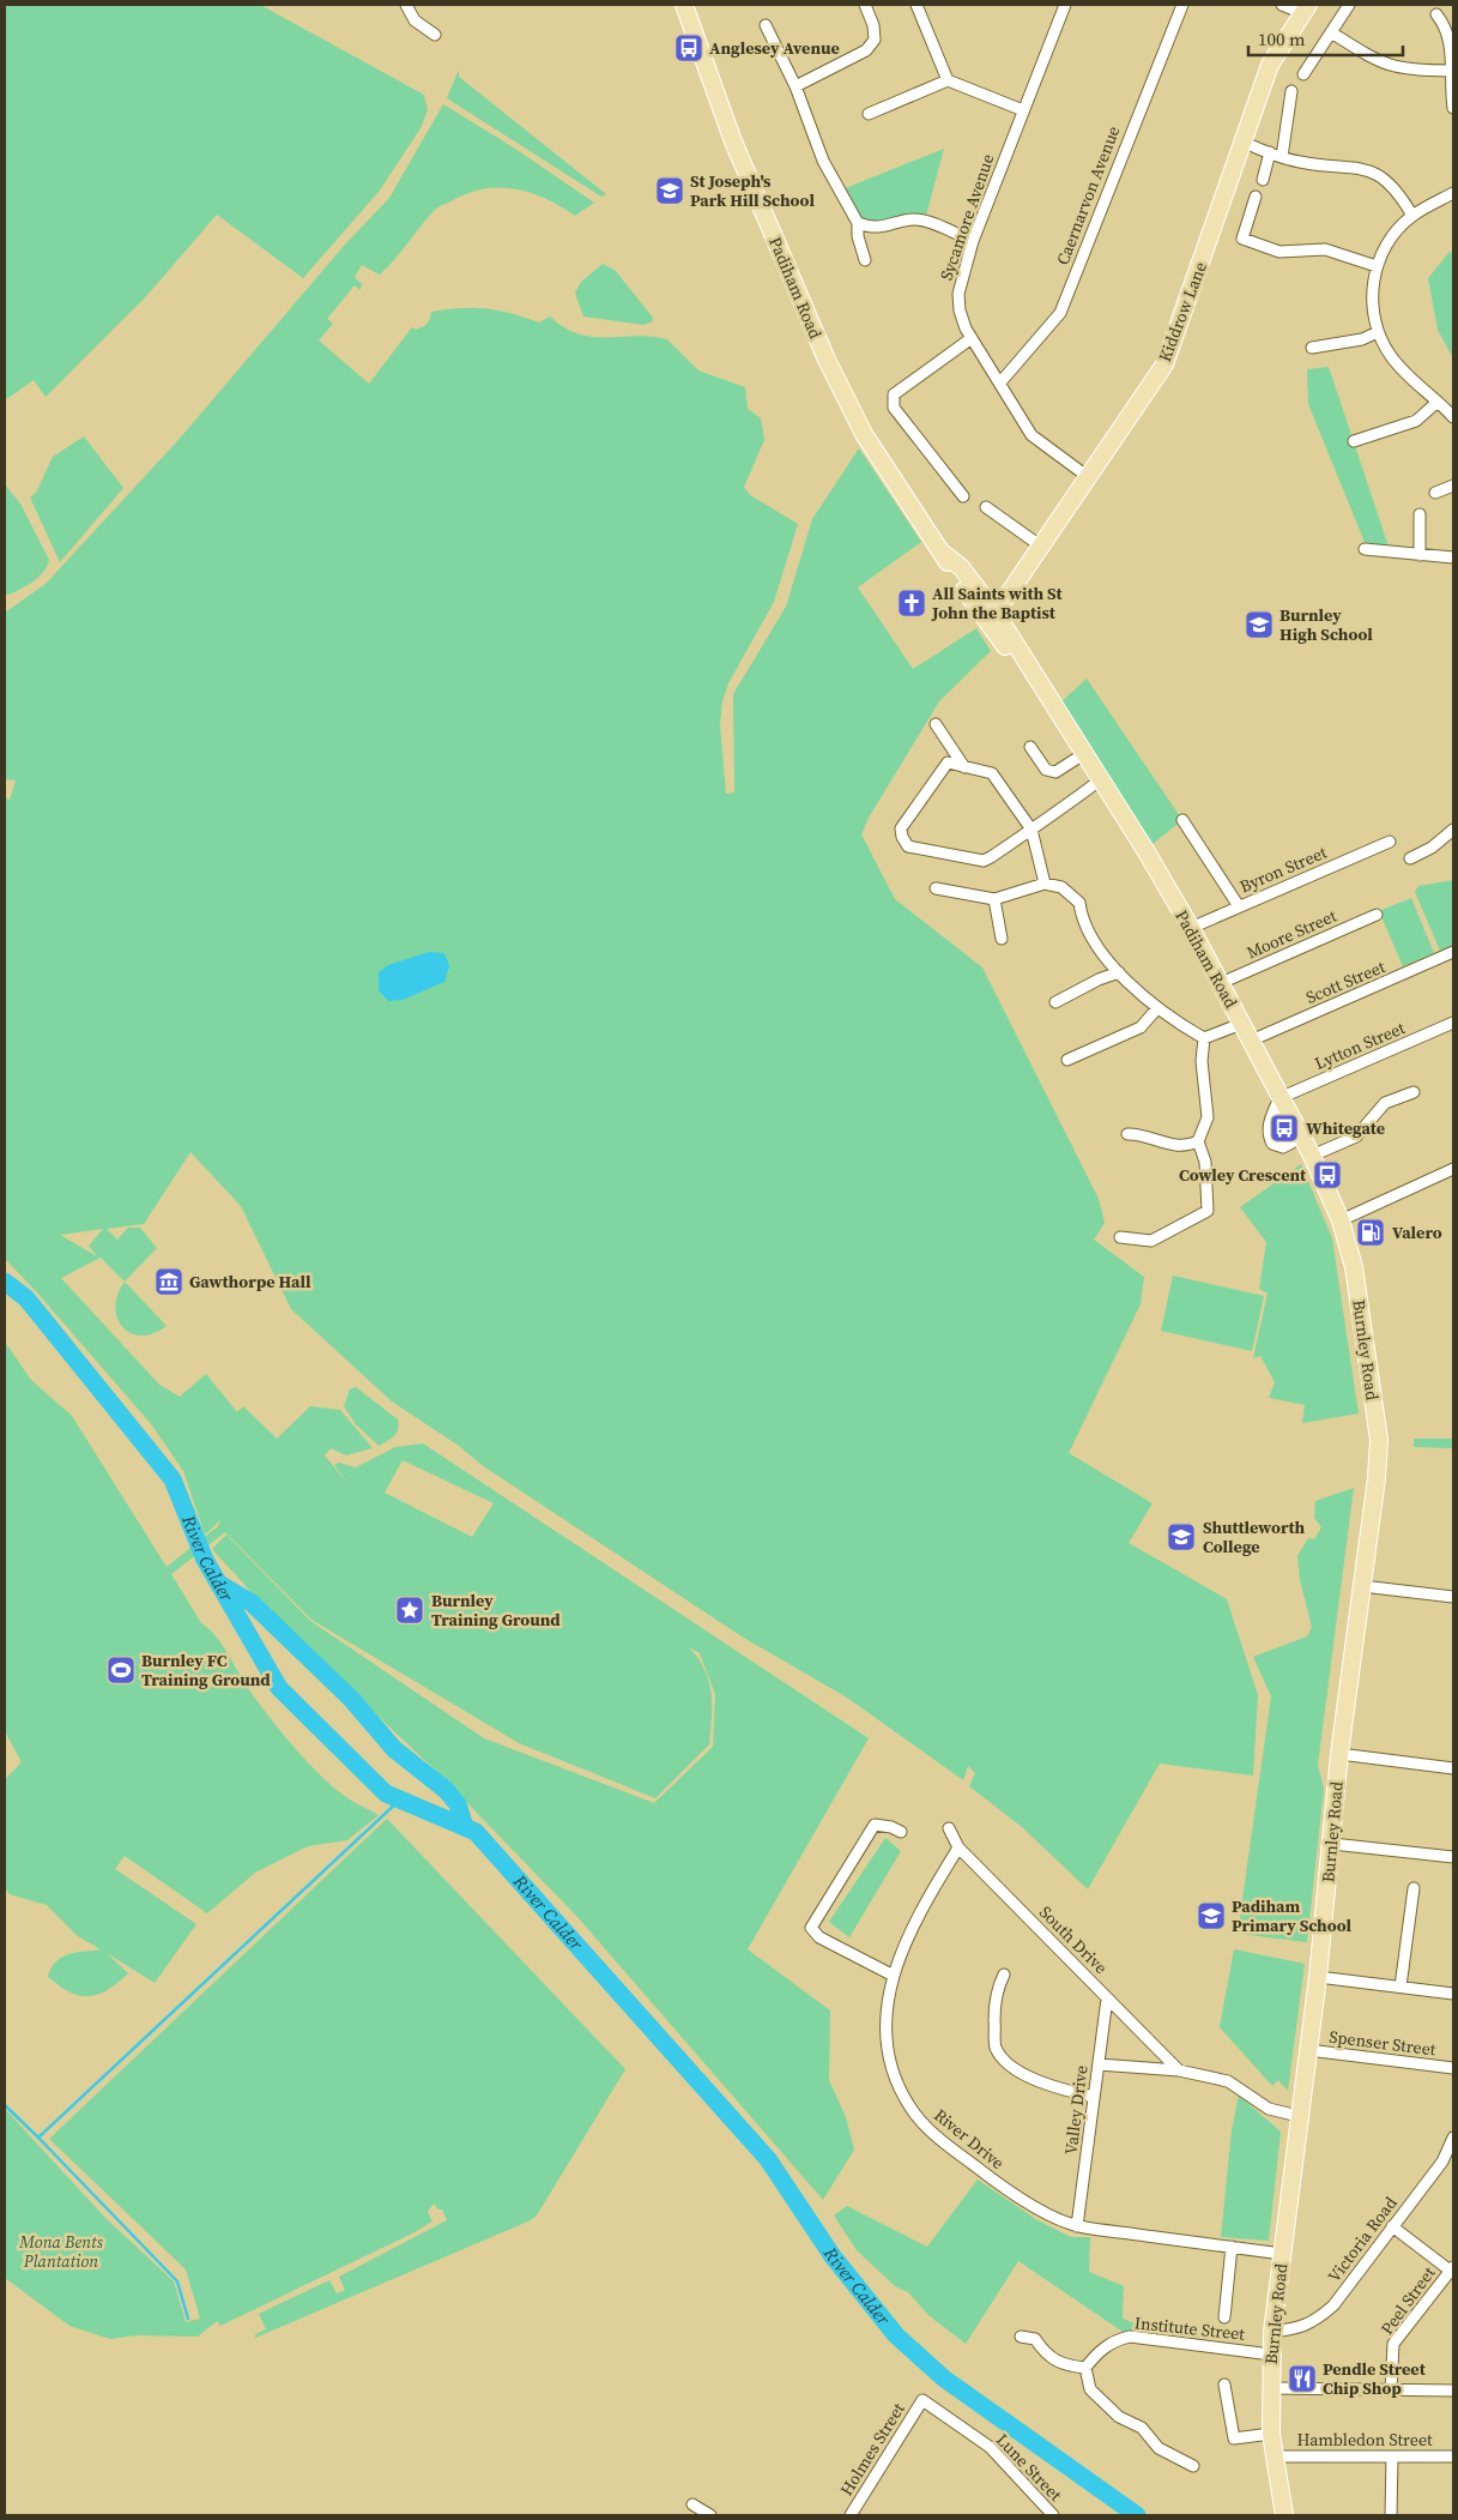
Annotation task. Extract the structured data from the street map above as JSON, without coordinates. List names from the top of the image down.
{
  "streets": {
    "main road": ["Padiham Road", "Kiddrow Lane", "Burnley Road"],
    "street": [
      "Caernarvon Avenue",
      "Sycamore Avenue",
      "Byron Street",
      "Moore Street",
      "Scott Street",
      "Lytton Street",
      "South Drive",
      "Spenser Street",
      "Valley Drive",
      "River Drive",
      "Victoria Road",
      "Peel Street",
      "Institute Street",
      "Hambledon Street",
      "Holmes Street",
      "Lune Street"
    ]
  },
  "crossings": [
    ["Caernarvon Avenue", "Sycamore Avenue"],
    ["Sycamore Avenue", "Kiddrow Lane"],
    ["Padiham Road", "Kiddrow Lane"],
    ["Padiham Road", "Byron Street"],
    ["Padiham Road", "Moore Street"],
    ["Padiham Road", "Scott Street"],
    ["Padiham Road", "Lytton Street"],
    ["Padiham Road", "Burnley Road"],
    ["Burnley Road", "Spenser Street"],
    ["Burnley Road", "River Drive"],
    ["Burnley Road", "Victoria Road"],
    ["Burnley Road", "Institute Street"],
    ["Burnley Road", "Hambledon Street"],
    ["South Drive", "Valley Drive"],
    ["South Drive", "River Drive"],
    ["Valley Drive", "River Drive"],
    ["Holmes Street", "Lune Street"]
  ],
  "water": ["River Calder"],
  "parks": ["Mona Bents Plantation"],
  "places": {
    "bus stop": ["Anglesey Avenue", "Whitegate", "Cowley Crescent"],
    "school or university": [
      "St Joseph's Park Hill School",
      "Burnley High School",
      "Shuttleworth College",
      "Padiham Primary School"
    ],
    "church": ["All Saints with St John the Baptist"],
    "fuel station": ["Valero"],
    "museum": ["Gawthorpe Hall"],
    "place": ["Burnley Training Ground"],
    "sports": ["Burnley FC Training Ground"],
    "restaurant": ["Pendle Street Chip Shop"]
  },
  "scale_bar": "100 m"
}
